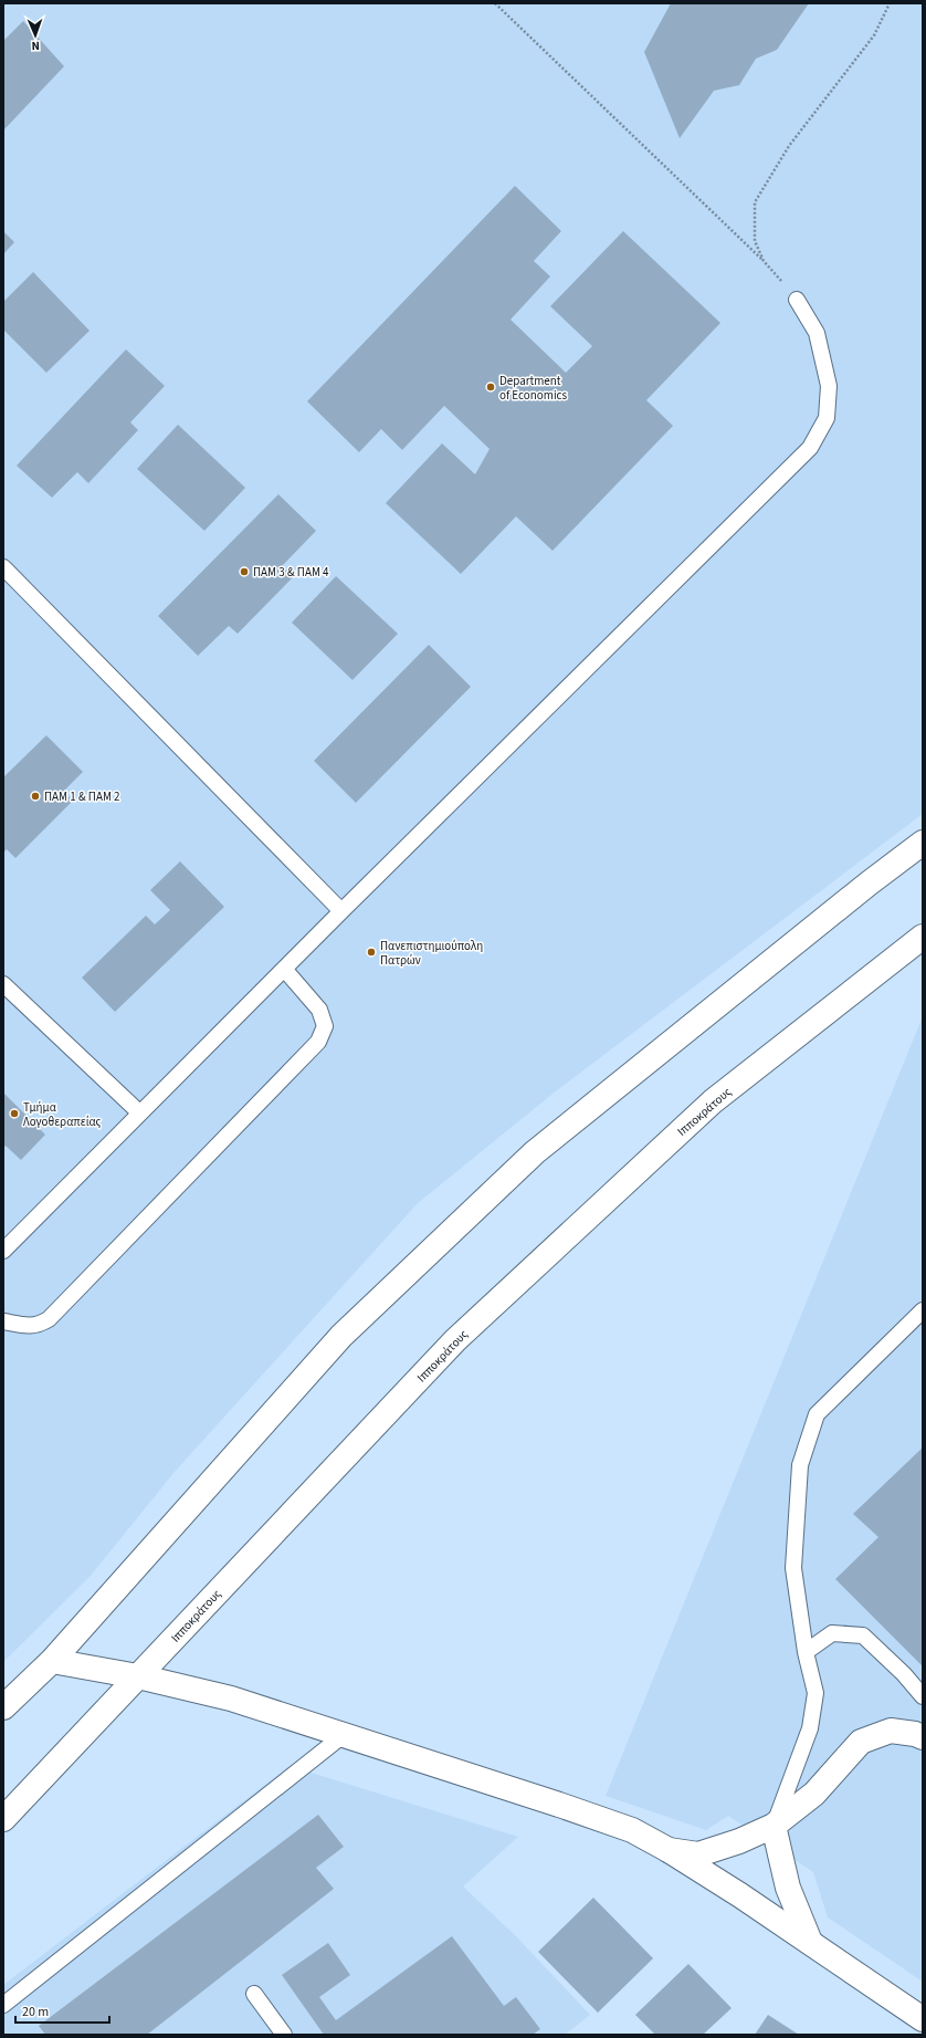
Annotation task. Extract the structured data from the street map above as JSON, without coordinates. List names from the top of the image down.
{
  "streets": {
    "street": ["Ιπποκράτους"]
  },
  "places": [
    "Department of Economics",
    "ΠΑΜ 3 & ΠΑΜ 4",
    "ΠΑΜ 1 & ΠΑΜ 2",
    "Πανεπιστημιούπολη Πατρών",
    "Τμήμα Λογοθεραπείας"
  ],
  "scale_bar": "20 m",
  "north": "bottom"
}
